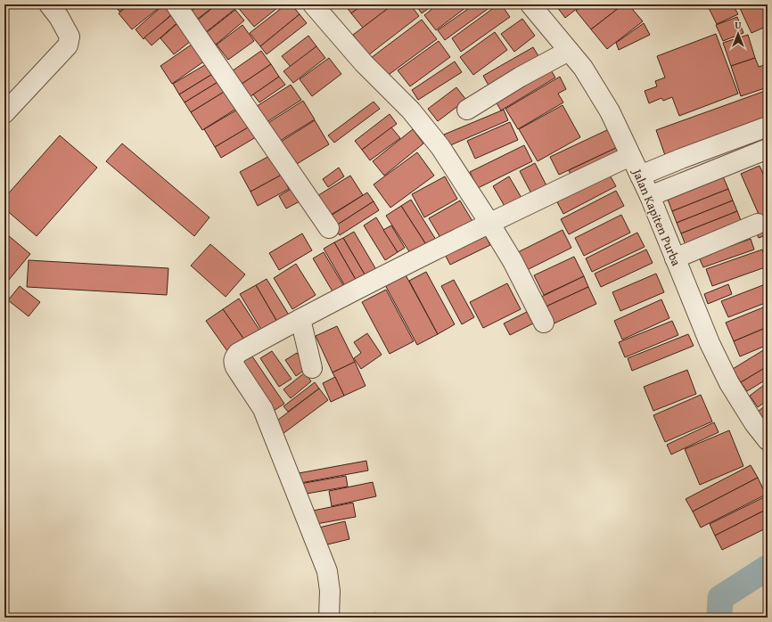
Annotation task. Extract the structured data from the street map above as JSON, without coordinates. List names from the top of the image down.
{
  "streets": {
    "street": ["Jalan Kapiten Purba"]
  },
  "north": "top"
}
